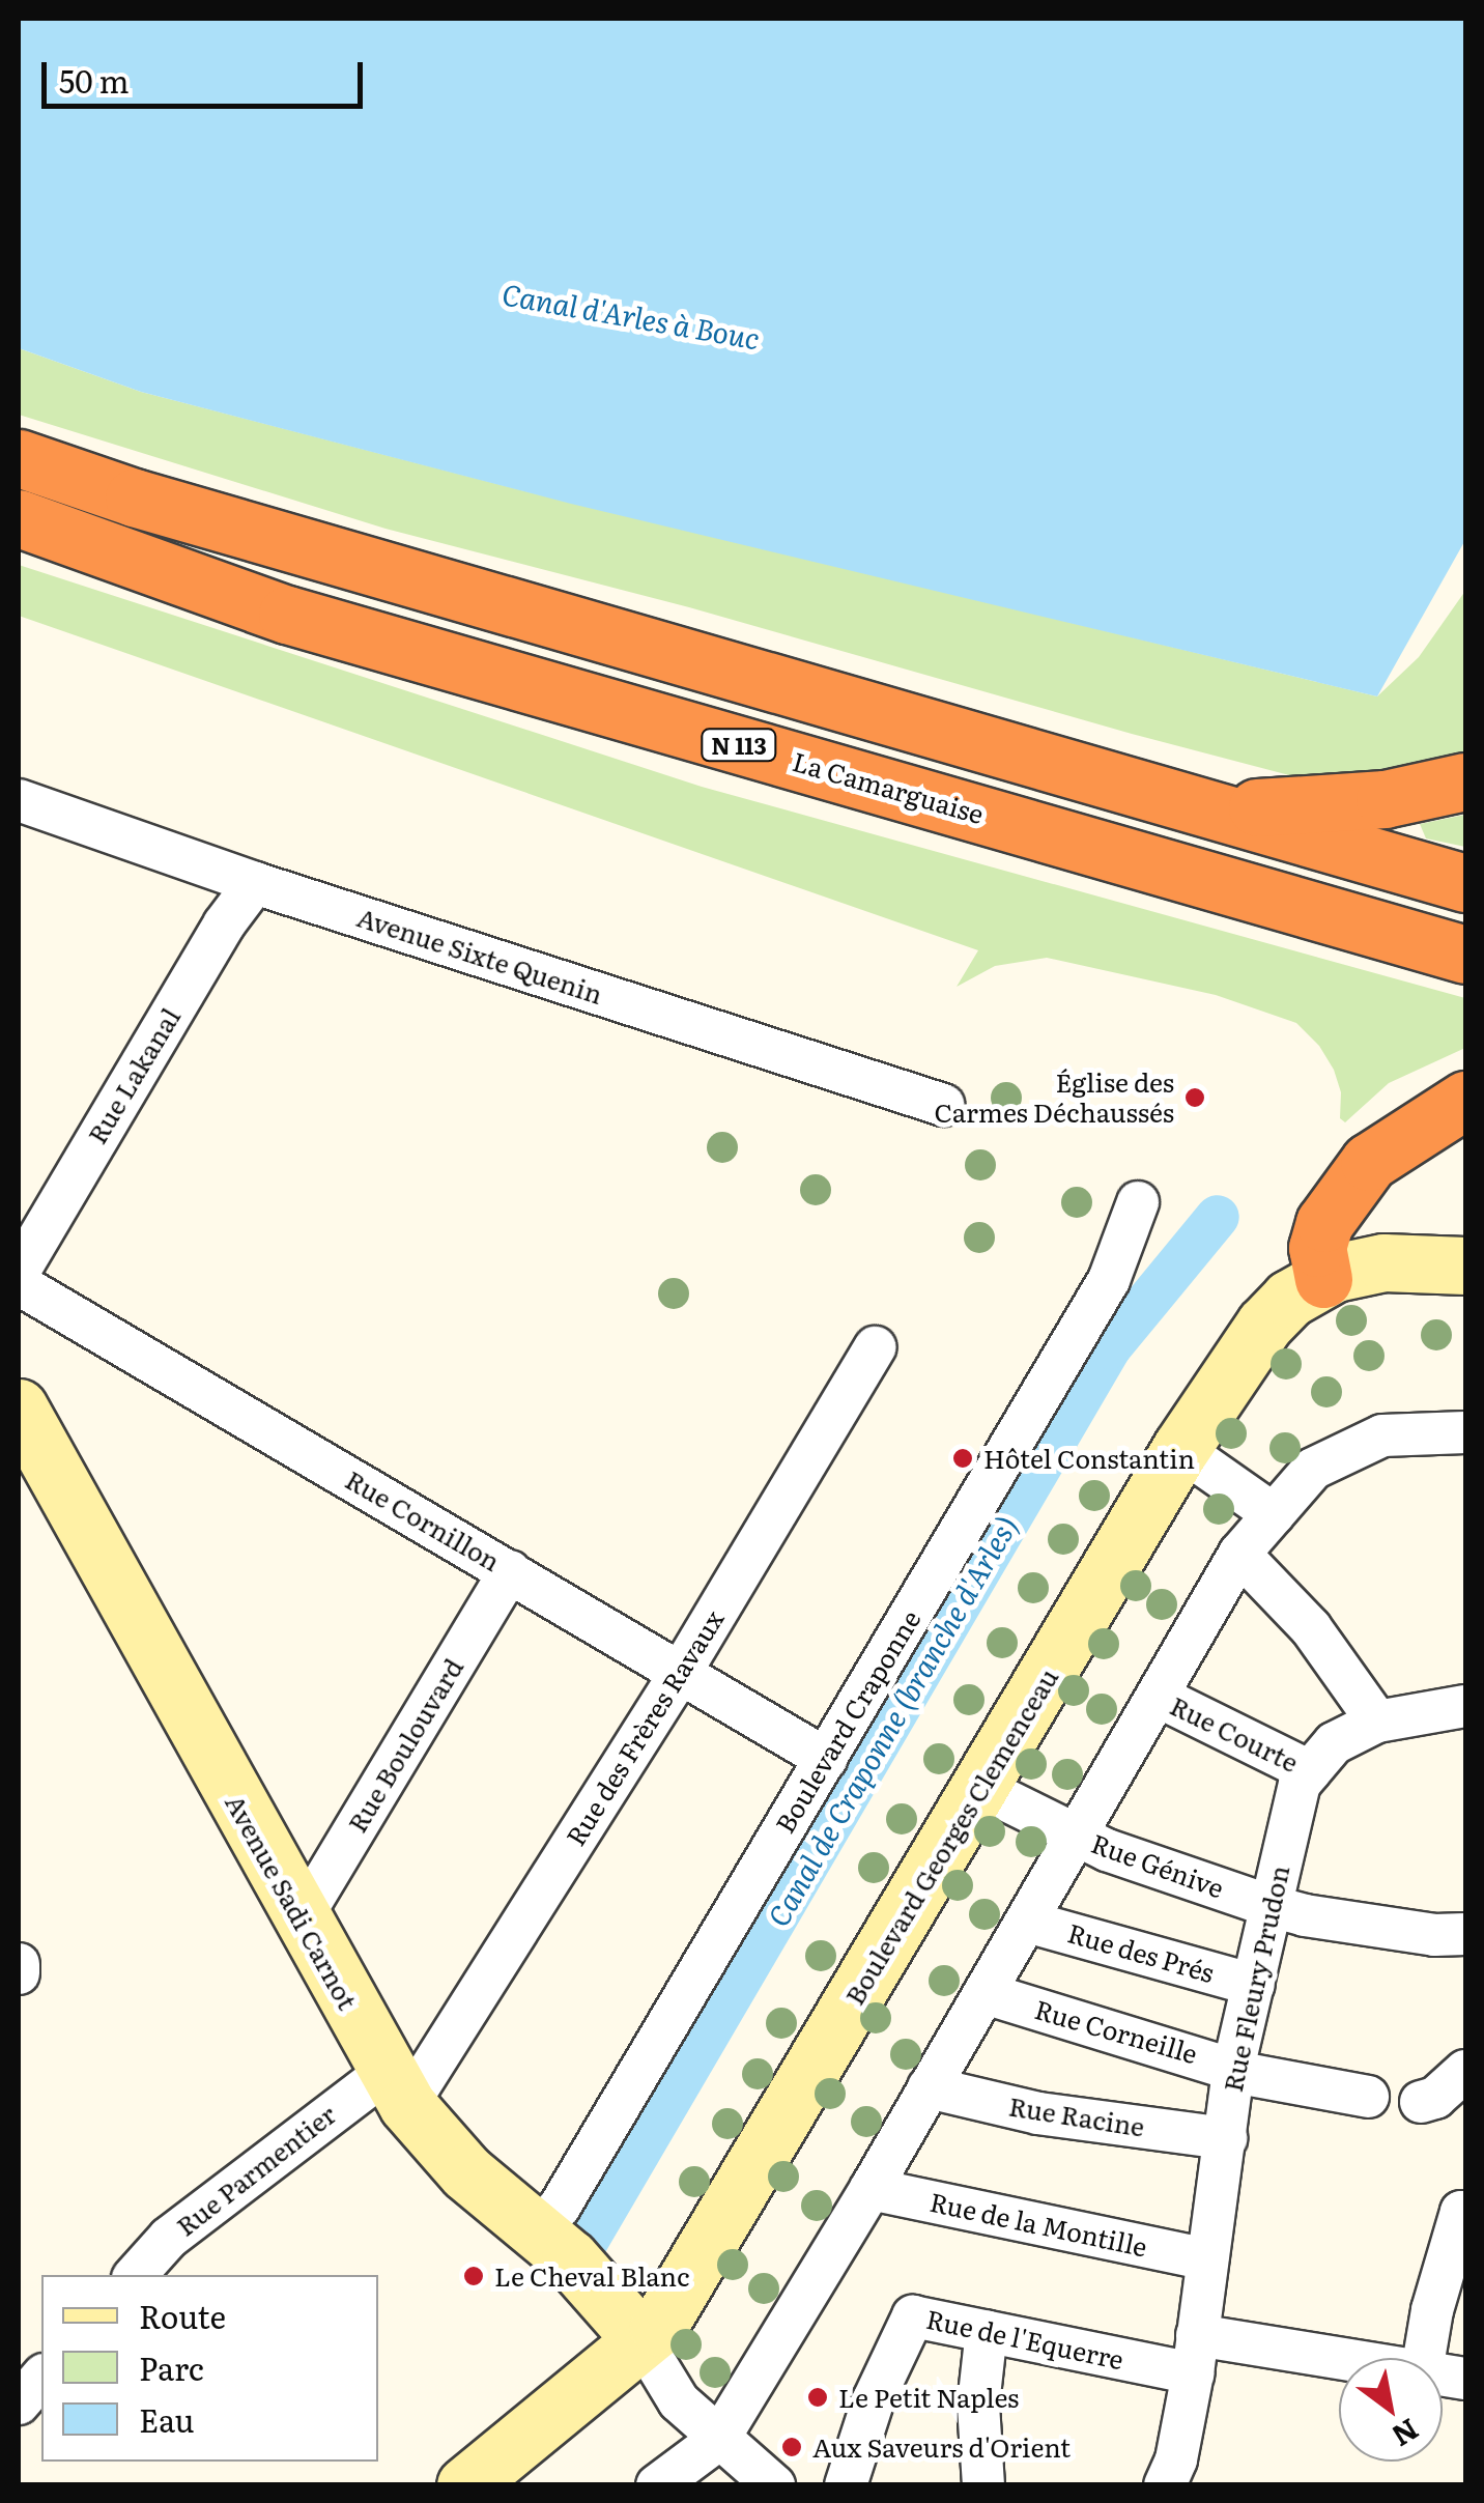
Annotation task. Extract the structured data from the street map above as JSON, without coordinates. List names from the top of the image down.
{
  "streets": {
    "highway": ["N 113", "La Camarguaise"],
    "main road": ["Boulevard Georges Clemenceau", "Avenue Sadi Carnot"],
    "street": [
      "Avenue Sixte Quenin",
      "Rue Lakanal",
      "Rue Cornillon",
      "Boulevard Craponne",
      "Rue des Frères Ravaux",
      "Rue Courte",
      "Rue Boulouvard",
      "Rue Génive",
      "Rue des Prés",
      "Rue Fleury Prudon",
      "Rue Corneille",
      "Rue Racine",
      "Rue Parmentier",
      "Rue de la Montille",
      "Rue de l'Equerre"
    ]
  },
  "crossings": [
    ["Avenue Sixte Quenin", "Rue Lakanal"],
    ["Rue Cornillon", "Boulevard Craponne"],
    ["Rue Cornillon", "Rue des Frères Ravaux"],
    ["Rue Cornillon", "Rue Boulouvard"],
    ["Boulevard Craponne", "Avenue Sadi Carnot"],
    ["Rue des Frères Ravaux", "Avenue Sadi Carnot"],
    ["Rue des Frères Ravaux", "Rue Parmentier"],
    ["Rue Courte", "Rue Fleury Prudon"],
    ["Rue Boulouvard", "Avenue Sadi Carnot"],
    ["Boulevard Georges Clemenceau", "Rue Génive"],
    ["Boulevard Georges Clemenceau", "Avenue Sadi Carnot"],
    ["Rue Génive", "Rue Fleury Prudon"],
    ["Avenue Sadi Carnot", "Rue Parmentier"],
    ["Rue des Prés", "Rue Fleury Prudon"],
    ["Rue Fleury Prudon", "Rue Corneille"],
    ["Rue Fleury Prudon", "Rue Racine"],
    ["Rue Fleury Prudon", "Rue de la Montille"],
    ["Rue Fleury Prudon", "Rue de l'Equerre"]
  ],
  "water": ["Canal d'Arles à Bouc", "Canal de Craponne (branche d'Arles)"],
  "places": [
    "Église des Carmes Déchaussés",
    "Hôtel Constantin",
    "Le Cheval Blanc",
    "Le Petit Naples",
    "Aux Saveurs d'Orient"
  ],
  "legend": ["Route", "Parc", "Eau"],
  "scale_bar": "50 m",
  "north": "bottom right"
}
